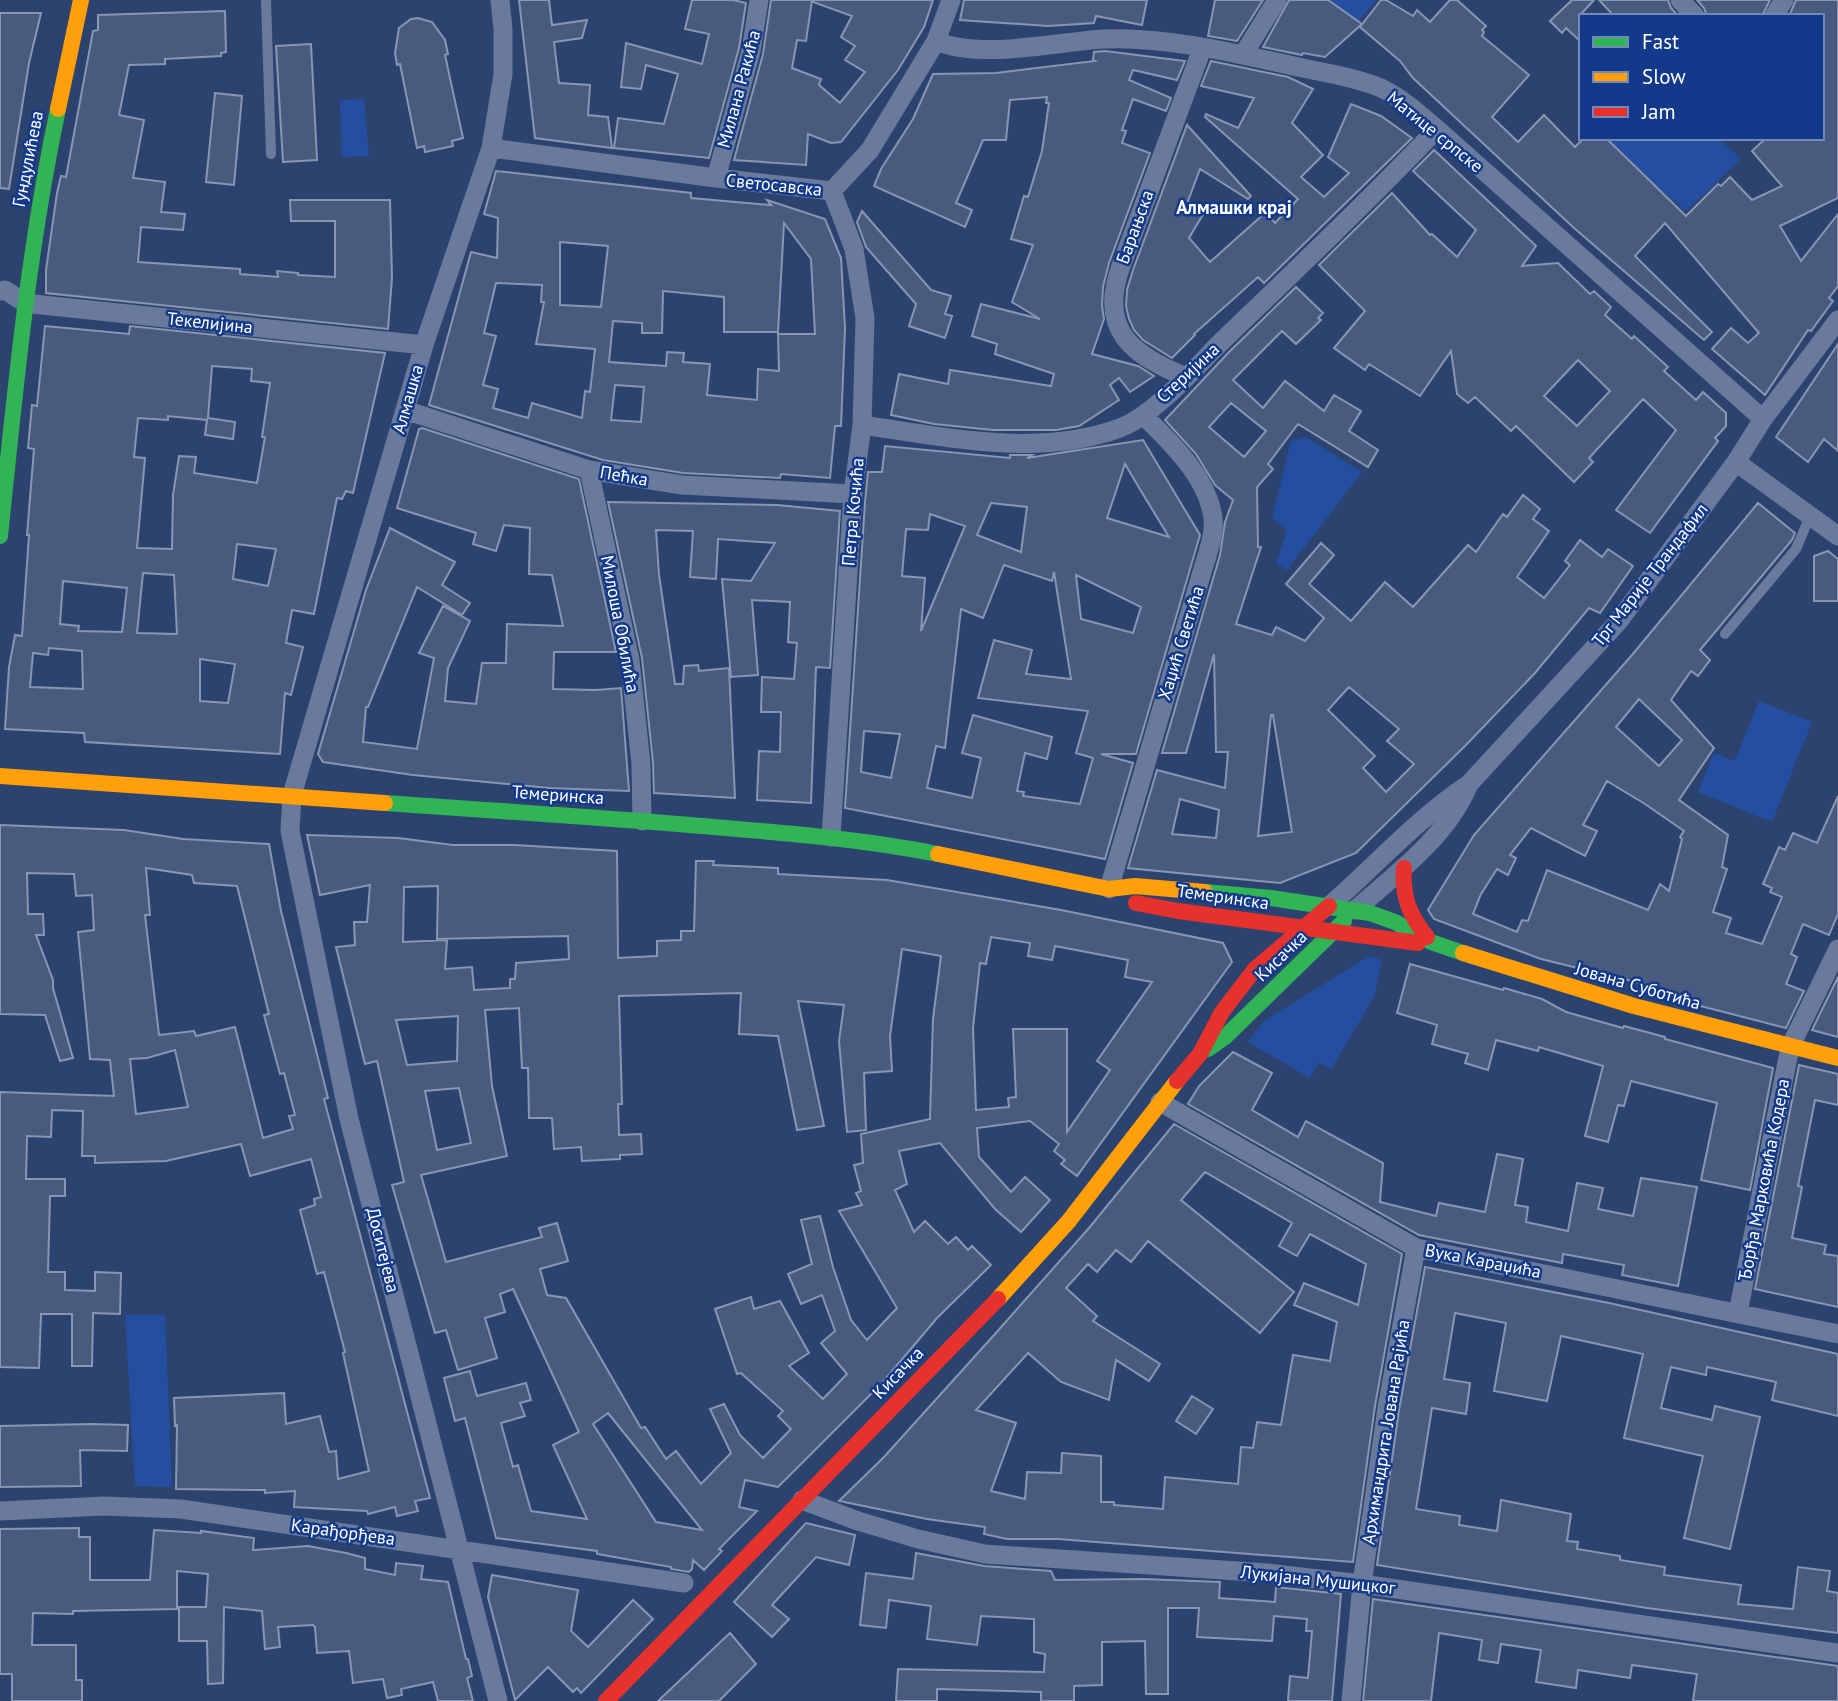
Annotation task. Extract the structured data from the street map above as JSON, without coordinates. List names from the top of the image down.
{
  "streets": {
    "main road": [
      "Гундулићева",
      "Темеринска",
      "Кисачка",
      "Јована Суботића"
    ],
    "street": [
      "Милана Ракића",
      "Матице српске",
      "Светосавска",
      "Барањска",
      "Текелијина",
      "Стеријина",
      "Алмашка",
      "Пећка",
      "Петра Кочића",
      "Трг Марије Трандафил",
      "Милоша Обилића",
      "Хаџић Светића",
      "Ђорђа Марковића Кодера",
      "Доситејева",
      "Вука Караџића",
      "Архимандрита Јована Рајића",
      "Карађорђева",
      "Лукијана Мушицког"
    ]
  },
  "crossings": [
    ["Милана Ракића", "Светосавска"],
    ["Матице српске", "Светосавска"],
    ["Матице српске", "Барањска"],
    ["Матице српске", "Стеријина"],
    ["Матице српске", "Трг Марије Трандафил"],
    ["Гундулићева", "Текелијина"],
    ["Светосавска", "Алмашка"],
    ["Светосавска", "Петра Кочића"],
    ["Барањска", "Стеријина"],
    ["Текелијина", "Алмашка"],
    ["Стеријина", "Петра Кочића"],
    ["Стеријина", "Хаџић Светића"],
    ["Алмашка", "Пећка"],
    ["Алмашка", "Темеринска"],
    ["Алмашка", "Доситејева"],
    ["Пећка", "Петра Кочића"],
    ["Пећка", "Милоша Обилића"],
    ["Петра Кочића", "Темеринска"],
    ["Трг Марије Трандафил", "Темеринска"],
    ["Трг Марије Трандафил", "Кисачка"],
    ["Трг Марије Трандафил", "Јована Суботића"],
    ["Милоша Обилића", "Темеринска"],
    ["Хаџић Светића", "Темеринска"],
    ["Темеринска", "Кисачка"],
    ["Темеринска", "Јована Суботића"],
    ["Темеринска", "Доситејева"],
    ["Кисачка", "Јована Суботића"],
    ["Кисачка", "Вука Караџића"],
    ["Кисачка", "Лукијана Мушицког"],
    ["Јована Суботића", "Ђорђа Марковића Кодера"],
    ["Ђорђа Марковића Кодера", "Вука Караџића"],
    ["Доситејева", "Карађорђева"],
    ["Вука Караџића", "Архимандрита Јована Рајића"],
    ["Архимандрита Јована Рајића", "Лукијана Мушицког"]
  ],
  "districts": ["Алмашки крај"],
  "legend": ["Fast", "Slow", "Jam"]
}
